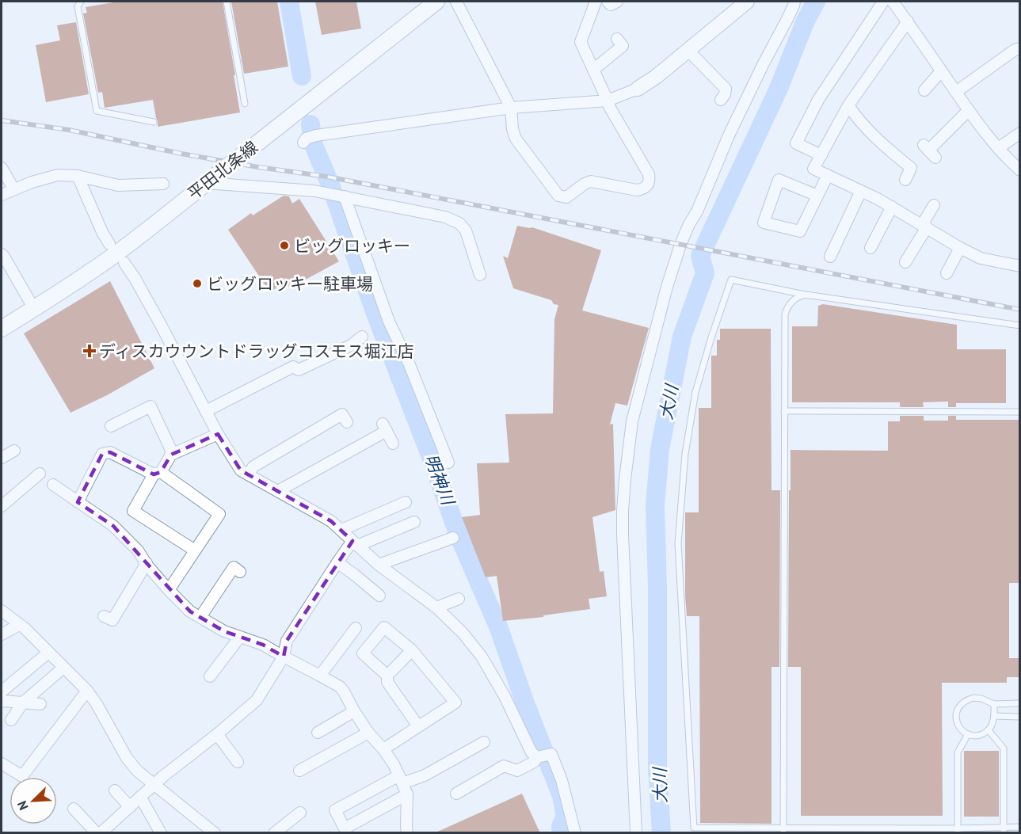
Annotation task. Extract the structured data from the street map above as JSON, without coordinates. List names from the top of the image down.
{
  "streets": {
    "main road": ["平田北条線"]
  },
  "water": ["大川", "明神川"],
  "places": {
    "other": ["ビッグロッキー", "ビッグロッキー駐車場"],
    "health": ["ディスカウウントドラッグコスモス堀江店"]
  },
  "north": "bottom left"
}
